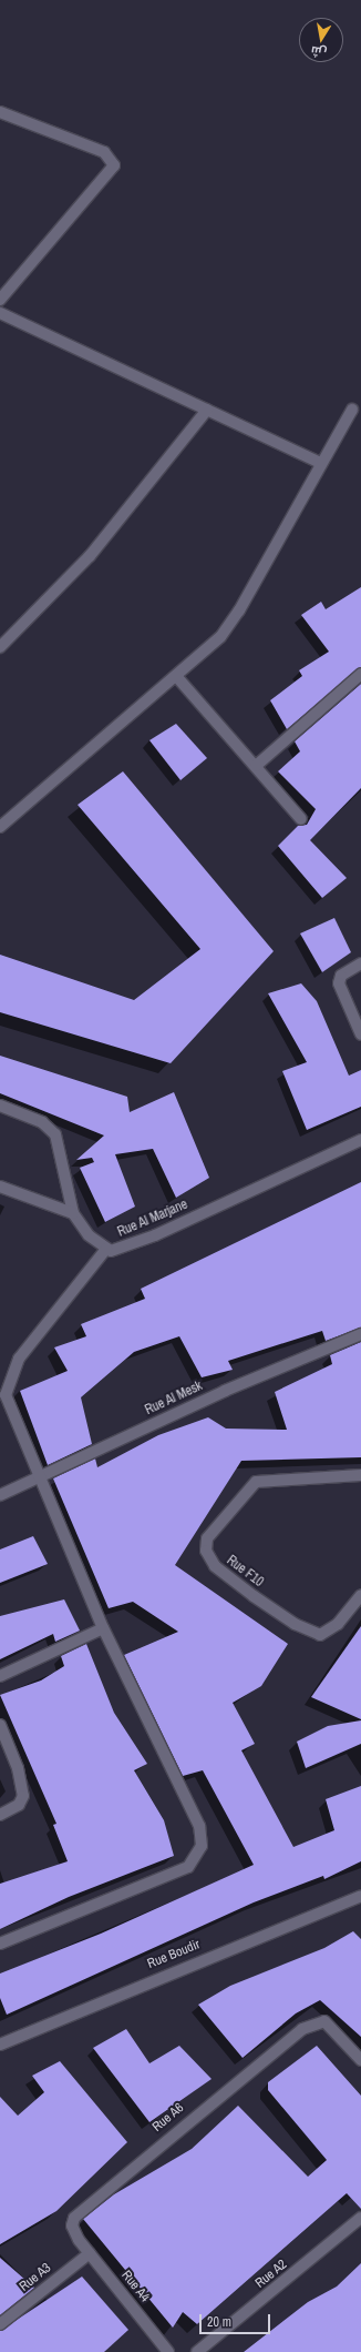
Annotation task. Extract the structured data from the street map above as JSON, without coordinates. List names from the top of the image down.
{
  "streets": {
    "street": [
      "Rue Al Marjane",
      "Rue Al Mesk",
      "Rue F10",
      "Rue Boudir",
      "Rue A6",
      "Rue A2",
      "Rue A3",
      "Rue A4"
    ]
  },
  "crossings": [
    ["Rue A6", "Rue A4"],
    ["Rue A3", "Rue A4"]
  ],
  "scale_bar": "20 m",
  "north": "bottom"
}
